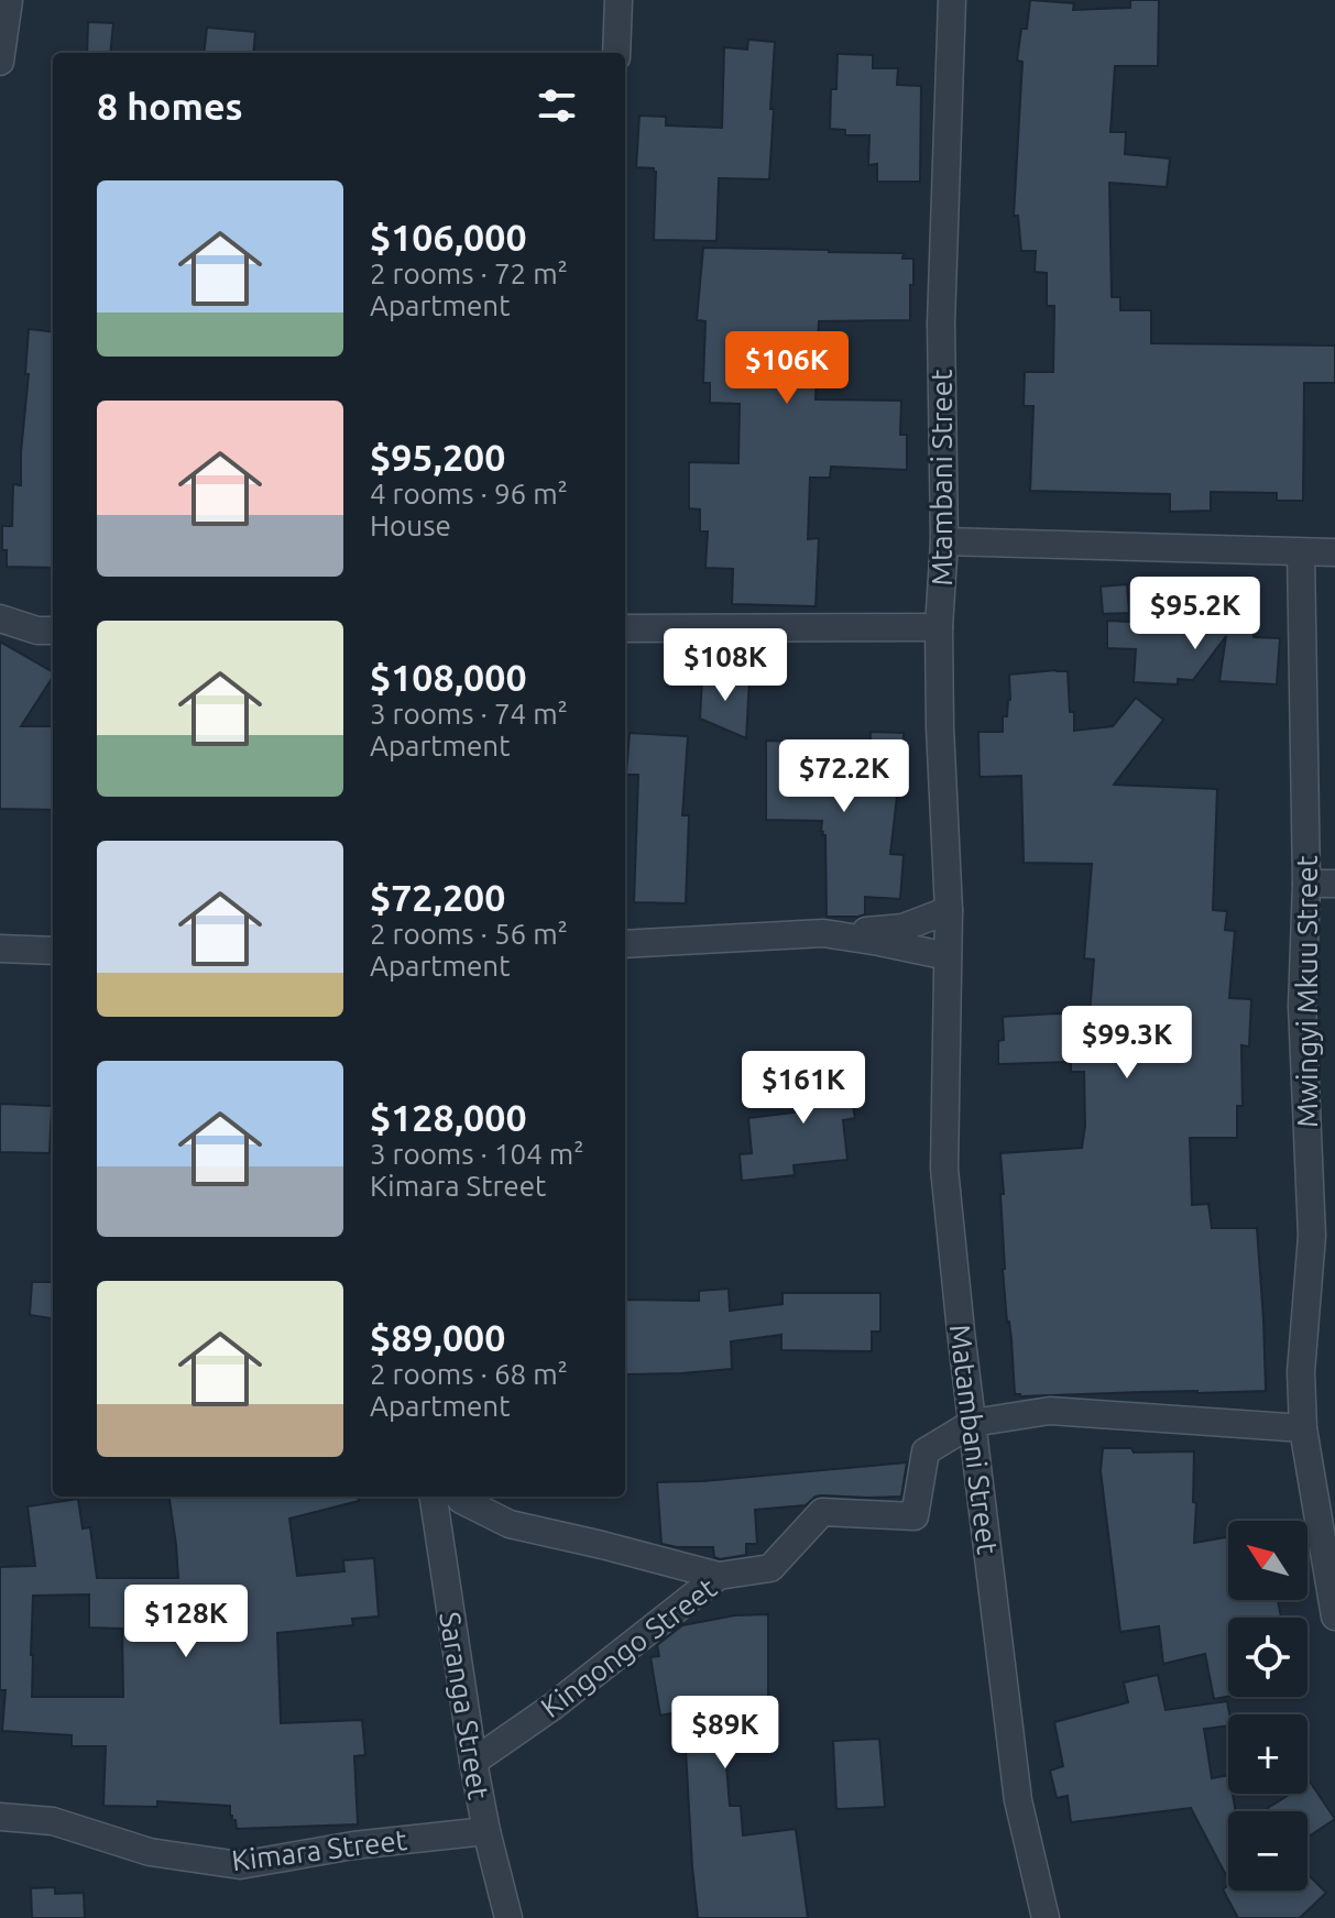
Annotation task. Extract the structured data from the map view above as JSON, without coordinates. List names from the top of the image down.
{
  "streets": {
    "street": [
      "Mtambani Street",
      "Mwingyi Mkuu Street",
      "Matambani Street",
      "Kingongo Street",
      "Saranga Street",
      "Kimara Street"
    ]
  },
  "crossings": [
    ["Mtambani Street", "Matambani Street"],
    ["Matambani Street", "Kingongo Street"],
    ["Kingongo Street", "Saranga Street"],
    ["Saranga Street", "Kimara Street"]
  ],
  "north": "top left",
  "page": {
    "heading": "8 homes",
    "list": [
      {
        "name": "$106,000",
        "note": "2 rooms · 72 m² · Apartment"
      },
      {
        "name": "$95,200",
        "note": "4 rooms · 96 m² · House"
      },
      {
        "name": "$108,000",
        "note": "3 rooms · 74 m² · Apartment"
      },
      {
        "name": "$72,200",
        "note": "2 rooms · 56 m² · Apartment"
      },
      {
        "name": "$128,000",
        "note": "3 rooms · 104 m² · Kimara Street"
      },
      {
        "name": "$89,000",
        "note": "2 rooms · 68 m² · Apartment"
      }
    ],
    "price": [
      "$106K",
      "$95.2K",
      "$108K",
      "$72.2K",
      "$99.3K",
      "$161K",
      "$128K",
      "$89K"
    ],
    "map_buttons": ["+", "−"]
  }
}
